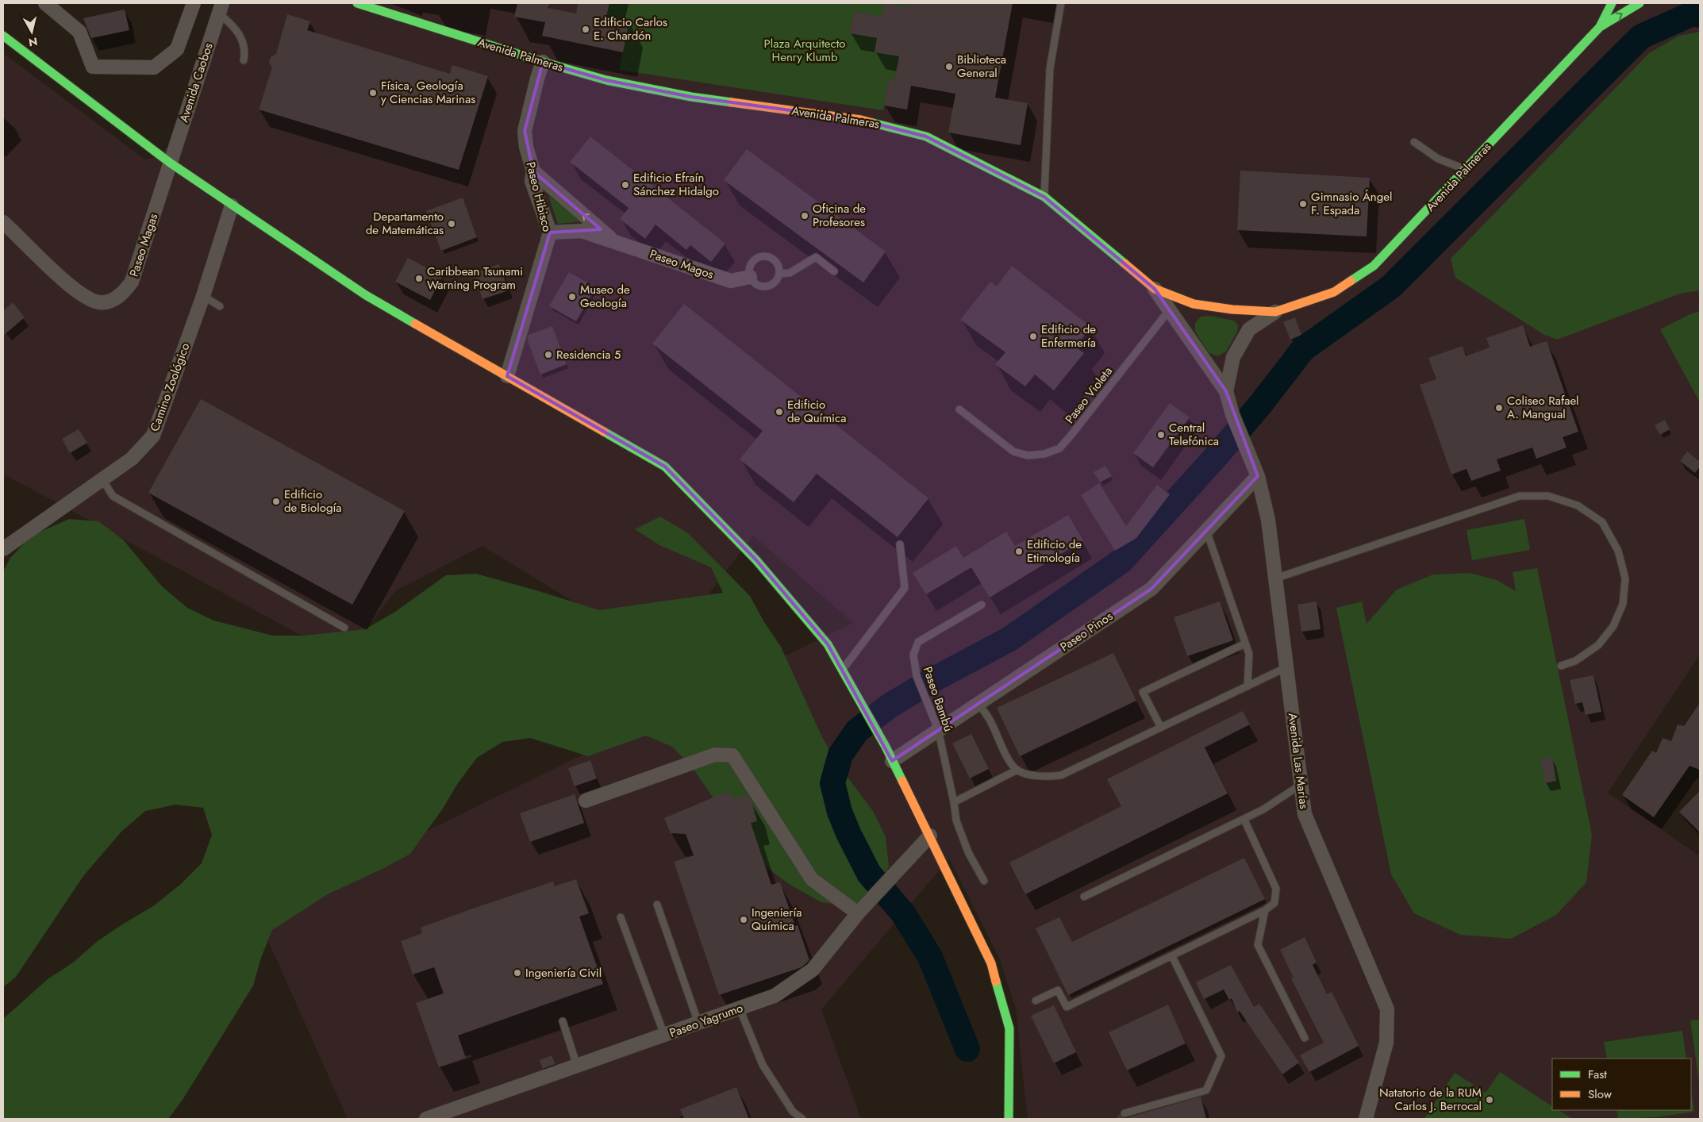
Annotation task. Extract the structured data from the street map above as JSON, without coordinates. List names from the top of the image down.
{
  "streets": {
    "main road": ["Avenida Palmeras"],
    "street": [
      "Avenida Caobos",
      "Paseo Hibisco",
      "Paseo Magas",
      "Paseo Magos",
      "Camino Zoológico",
      "Paseo Pinos",
      "Avenida Las Marías",
      "Paseo Yagrumo"
    ],
    "lane": ["Paseo Violeta", "Paseo Bambú"]
  },
  "crossings": [
    ["Avenida Palmeras", "Paseo Hibisco"],
    ["Avenida Palmeras", "Avenida Las Marías"],
    ["Avenida Caobos", "Paseo Magas"],
    ["Paseo Hibisco", "Paseo Magos"],
    ["Paseo Pinos", "Paseo Bambú"],
    ["Paseo Pinos", "Avenida Las Marías"]
  ],
  "parks": ["Plaza Arquitecto Henry Klumb"],
  "places": [
    "Edificio Carlos E. Chardón",
    "Biblioteca General",
    "Física, Geología y Ciencias Marinas",
    "Edificio Efraín Sánchez Hidalgo",
    "Gimnasio Ángel F. Espada",
    "Oficina de Profesores",
    "Departamento de Matemáticas",
    "Caribbean Tsunami Warning Program",
    "Museo de Geología",
    "Edificio de Enfermería",
    "Residencia 5",
    "Coliseo Rafael A. Mangual",
    "Edificio de Química",
    "Central Telefónica",
    "Edificio de Biología",
    "Edificio de Etimología",
    "Ingeniería Química",
    "Ingeniería Civil",
    "Natatorio de la RUM Carlos J. Berrocal"
  ],
  "legend": ["Fast", "Slow"],
  "north": "bottom"
}
